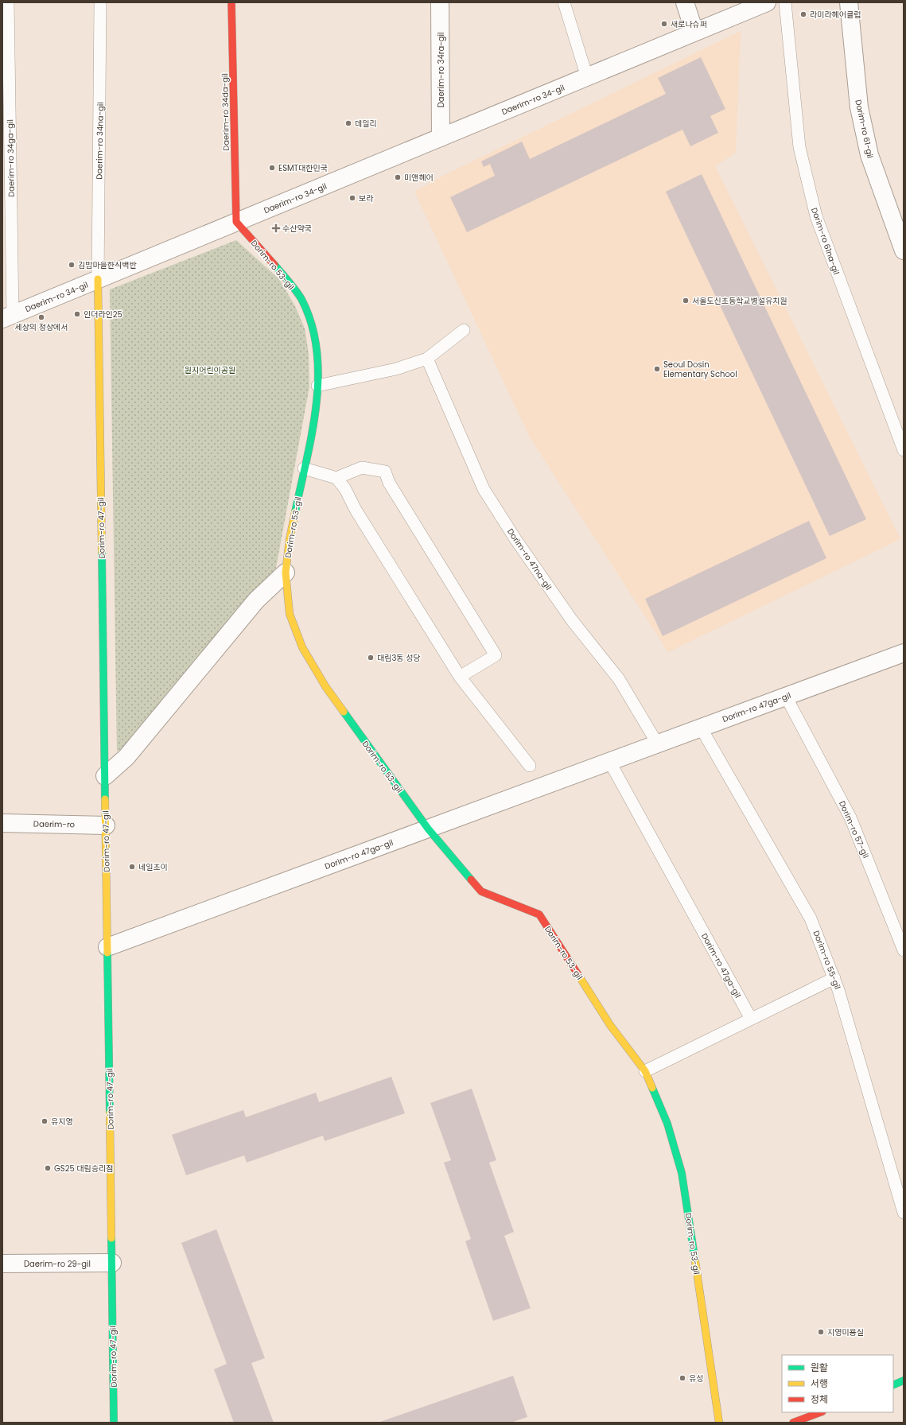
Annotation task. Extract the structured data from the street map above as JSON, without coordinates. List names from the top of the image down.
{
  "streets": {
    "street": [
      "Daerim-ro 34ra-gil",
      "Daerim-ro 34-gil",
      "Daerim-ro 34da-gil",
      "Dorim-ro 61-gil",
      "Dorim-ro 53-gil",
      "Dorim-ro 47-gil",
      "Dorim-ro 47ga-gil",
      "Daerim-ro",
      "Daerim-ro 29-gil"
    ],
    "lane": [
      "Daerim-ro 34na-gil",
      "Daerim-ro 34ga-gil",
      "Dorim-ro 61na-gil",
      "Dorim-ro 47na-gil",
      "Dorim-ro 57-gil",
      "Dorim-ro 55-gil"
    ]
  },
  "crossings": [
    ["Daerim-ro 34ra-gil", "Daerim-ro 34-gil"],
    ["Daerim-ro 34-gil", "Daerim-ro 34da-gil"],
    ["Daerim-ro 34-gil", "Daerim-ro 34na-gil"],
    ["Daerim-ro 34-gil", "Daerim-ro 34ga-gil"],
    ["Daerim-ro 34-gil", "Dorim-ro 53-gil"],
    ["Daerim-ro 34-gil", "Dorim-ro 47-gil"],
    ["Daerim-ro 34da-gil", "Dorim-ro 53-gil"],
    ["Daerim-ro 34na-gil", "Dorim-ro 47-gil"],
    ["Dorim-ro 53-gil", "Dorim-ro 47ga-gil"],
    ["Dorim-ro 47-gil", "Dorim-ro 47ga-gil"],
    ["Dorim-ro 47-gil", "Daerim-ro"],
    ["Dorim-ro 47-gil", "Daerim-ro 29-gil"],
    ["Dorim-ro 47na-gil", "Dorim-ro 47ga-gil"],
    ["Dorim-ro 47ga-gil", "Dorim-ro 57-gil"],
    ["Dorim-ro 47ga-gil", "Dorim-ro 55-gil"]
  ],
  "parks": ["원지어린이공원"],
  "places": {
    "other": [
      "라미라헤어클럽",
      "새로나슈퍼",
      "데일리",
      "ESMT대한민국",
      "미앤헤어",
      "보라",
      "김밥마을한식백반",
      "서울도신초등학교병설유치원",
      "인더라인25",
      "세상의 정상에서",
      "Seoul Dosin Elementary School",
      "대림3동 성당",
      "네일초이",
      "유지영",
      "GS25 대림승리점",
      "지영미용실",
      "유성"
    ],
    "health": ["수산약국"]
  },
  "legend": ["원활", "서행", "정체"]
}
